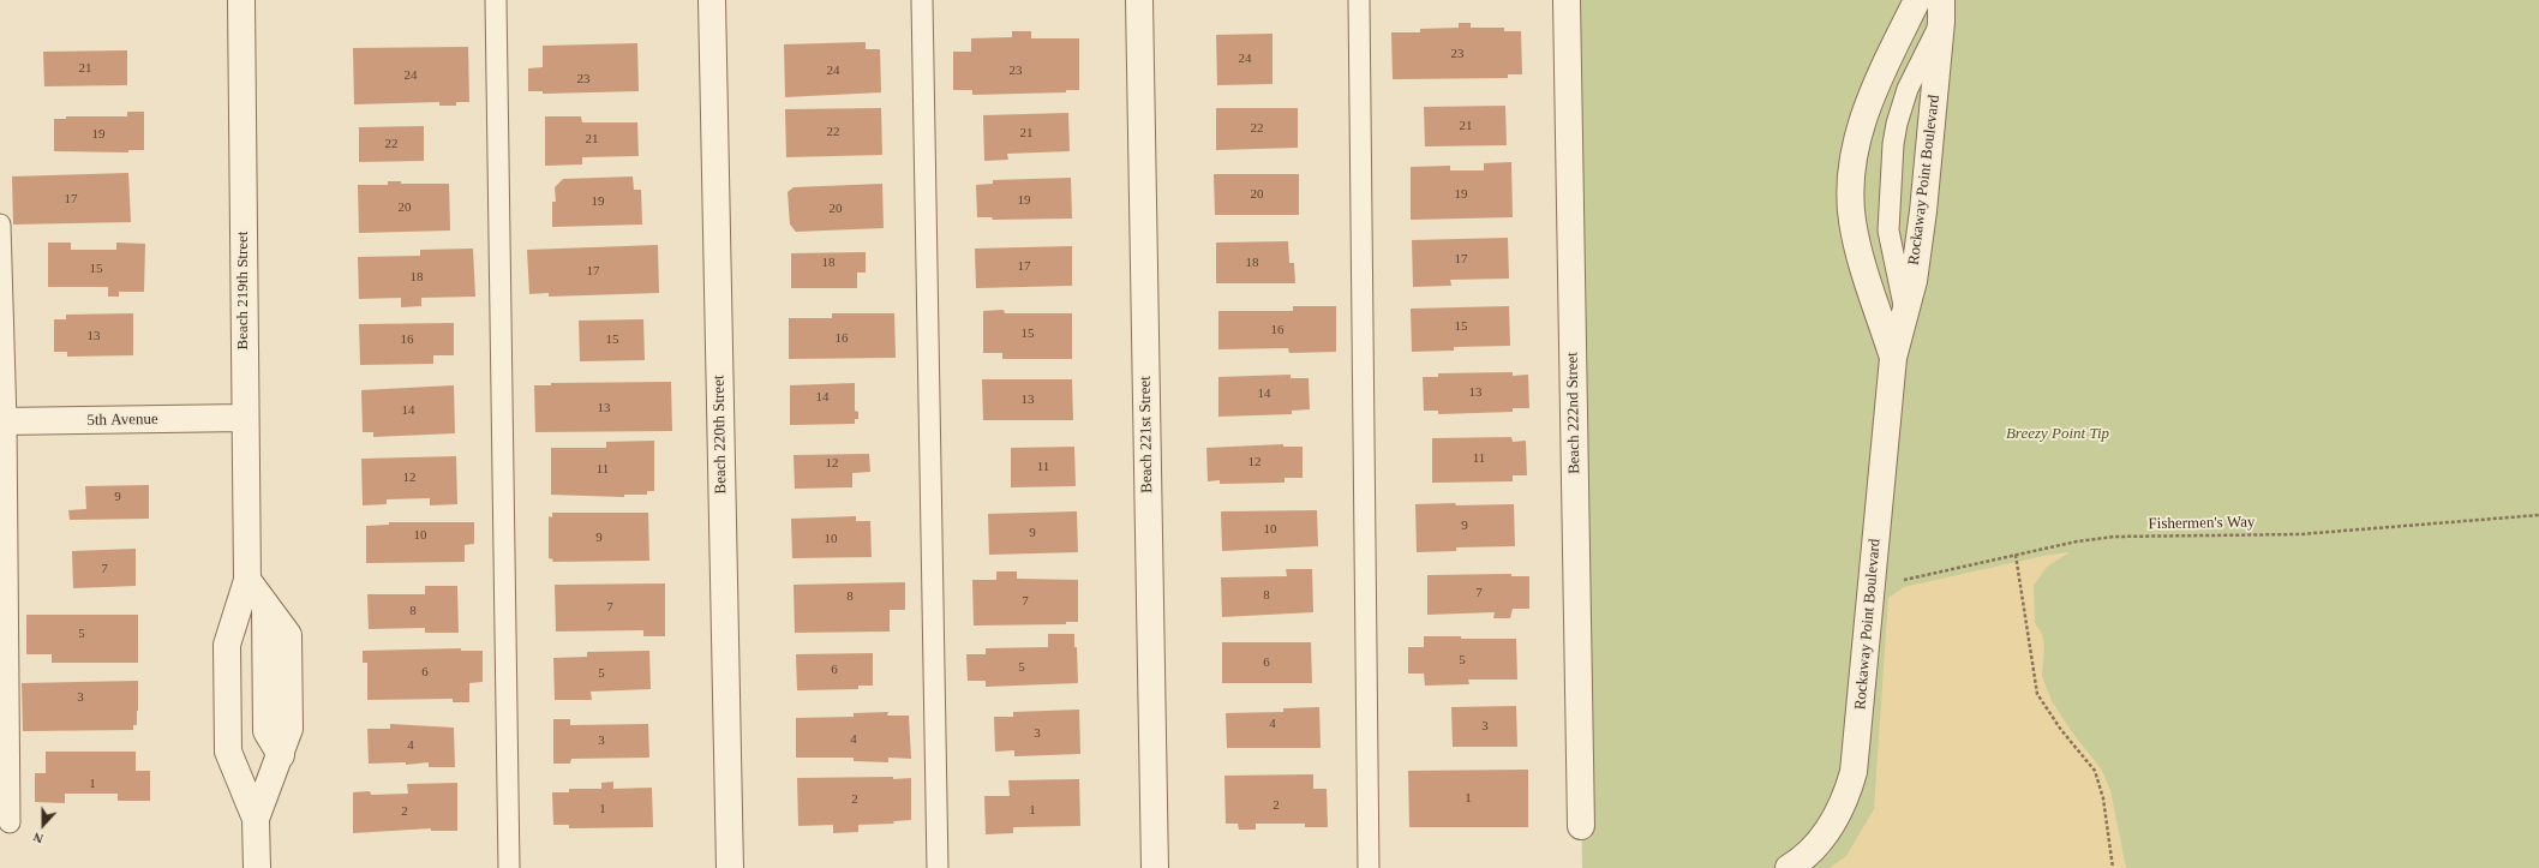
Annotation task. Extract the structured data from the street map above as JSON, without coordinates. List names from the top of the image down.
{
  "streets": {
    "street": [
      "Rockaway Point Boulevard",
      "Beach 219th Street",
      "Beach 222nd Street",
      "5th Avenue",
      "Beach 220th Street",
      "Beach 221st Street"
    ],
    "path": ["Fishermen's Way"]
  },
  "crossings": [
    ["Rockaway Point Boulevard", "Fishermen's Way"],
    ["Beach 219th Street", "5th Avenue"]
  ],
  "parks": ["Breezy Point Tip"],
  "house_numbers": [
    "23",
    "24",
    "21",
    "24",
    "23",
    "24",
    "23",
    "21",
    "22",
    "22",
    "21",
    "19",
    "21",
    "22",
    "20",
    "19",
    "17",
    "19",
    "19",
    "20",
    "20",
    "17",
    "18",
    "18",
    "17",
    "15",
    "17",
    "18",
    "15",
    "16",
    "15",
    "13",
    "16",
    "16",
    "15",
    "13",
    "14",
    "14",
    "13",
    "13",
    "14",
    "11",
    "12",
    "12",
    "11",
    "11",
    "12",
    "9",
    "9",
    "10",
    "9",
    "10",
    "9",
    "10",
    "7",
    "7",
    "8",
    "8",
    "7",
    "7",
    "8",
    "5",
    "5",
    "6",
    "5",
    "6",
    "6",
    "5",
    "3",
    "4",
    "3",
    "3",
    "4",
    "3",
    "4",
    "1",
    "1",
    "2",
    "2",
    "1",
    "1",
    "2"
  ],
  "north": "bottom"
}
